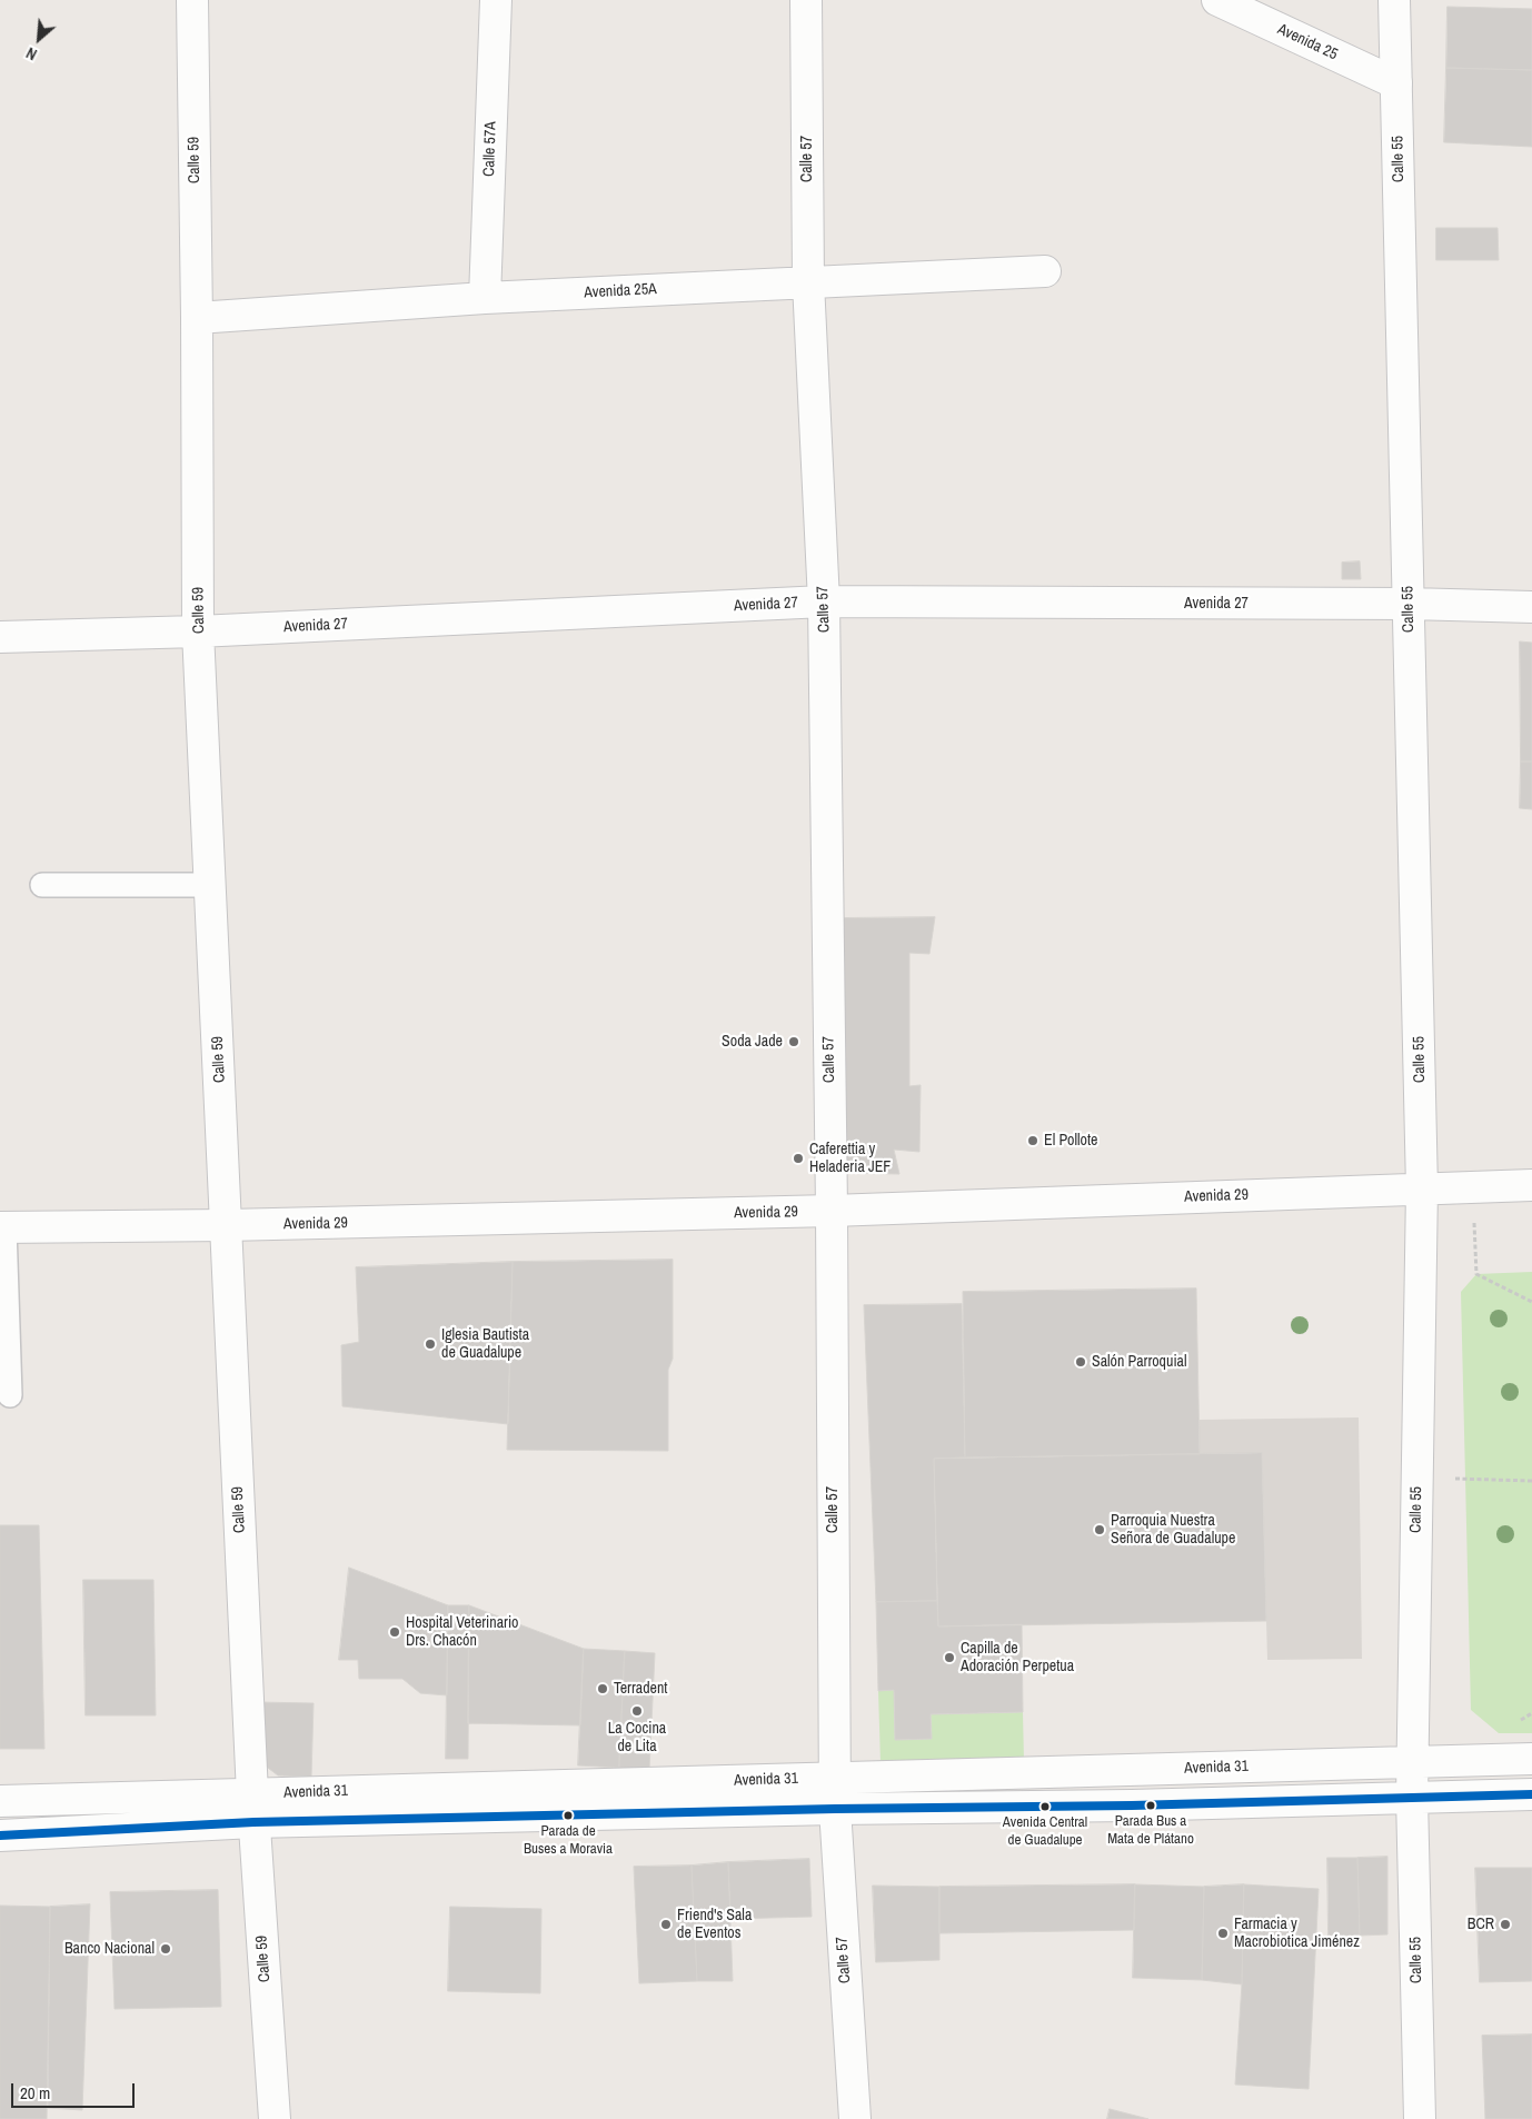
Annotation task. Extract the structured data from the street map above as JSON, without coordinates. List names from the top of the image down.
{
  "streets": {
    "street": [
      "Avenida 25",
      "Calle 57A",
      "Calle 57",
      "Calle 55",
      "Calle 59",
      "Avenida 25A",
      "Avenida 27",
      "Avenida 29",
      "Avenida 31"
    ]
  },
  "crossings": [
    ["Avenida 25", "Calle 55"],
    ["Calle 57A", "Avenida 25A"],
    ["Calle 57", "Avenida 25A"],
    ["Calle 57", "Avenida 27"],
    ["Calle 57", "Avenida 29"],
    ["Calle 57", "Avenida 31"],
    ["Calle 55", "Avenida 27"],
    ["Calle 55", "Avenida 29"],
    ["Calle 55", "Avenida 31"],
    ["Calle 59", "Avenida 25A"],
    ["Calle 59", "Avenida 27"],
    ["Calle 59", "Avenida 29"],
    ["Calle 59", "Avenida 31"]
  ],
  "places": [
    "Soda Jade",
    "El Pollote",
    "Caferettia y Heladeria JEF",
    "Iglesia Bautista de Guadalupe",
    "Salón Parroquial",
    "Parroquia Nuestra Señora de Guadalupe",
    "Hospital Veterinario Drs. Chacón",
    "Capilla de Adoración Perpetua",
    "Terradent",
    "La Cocina de Lita",
    "Parada Bus a Mata de Plátano",
    "Avenida Central de Guadalupe",
    "Parada de Buses a Moravia",
    "Friend's Sala de Eventos",
    "BCR",
    "Farmacia y Macrobiotica Jiménez",
    "Banco Nacional"
  ],
  "scale_bar": "20 m",
  "north": "bottom left"
}
